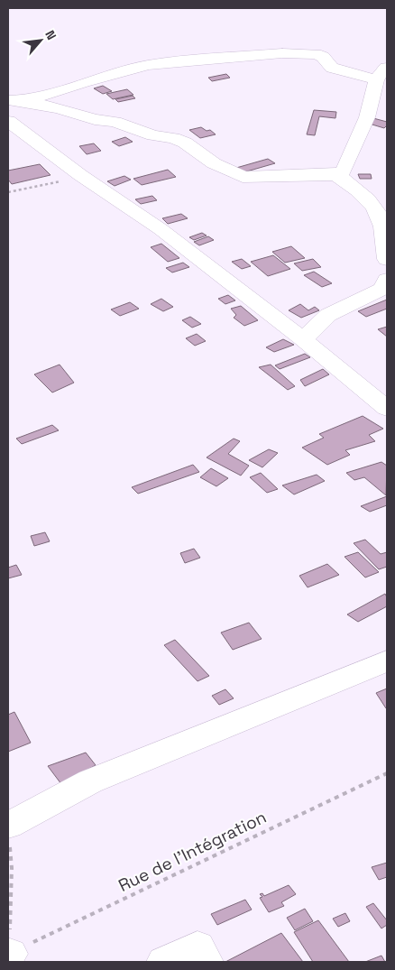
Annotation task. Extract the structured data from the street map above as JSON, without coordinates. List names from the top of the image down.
{
  "streets": {
    "path": ["Rue de l'Intégration"]
  },
  "north": "top right"
}
